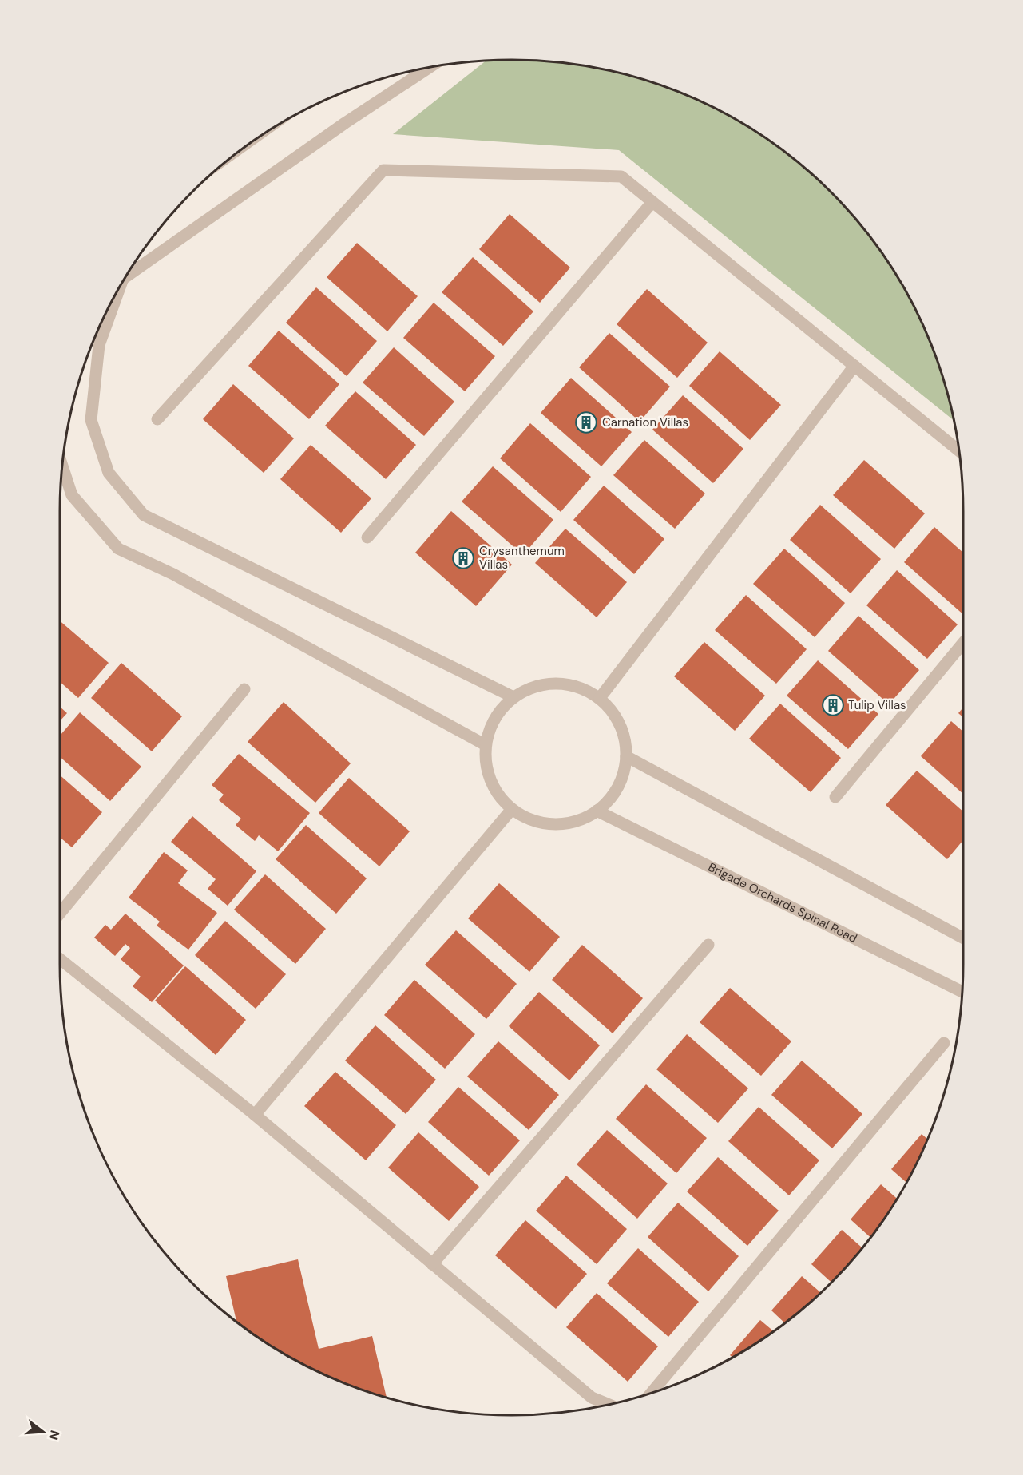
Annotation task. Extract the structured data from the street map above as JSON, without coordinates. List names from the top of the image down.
{
  "streets": {
    "street": ["Brigade Orchards Spinal Road"]
  },
  "places": {
    "building": ["Carnation Villas", "Crysanthemum Villas", "Tulip Villas"]
  },
  "north": "right"
}
